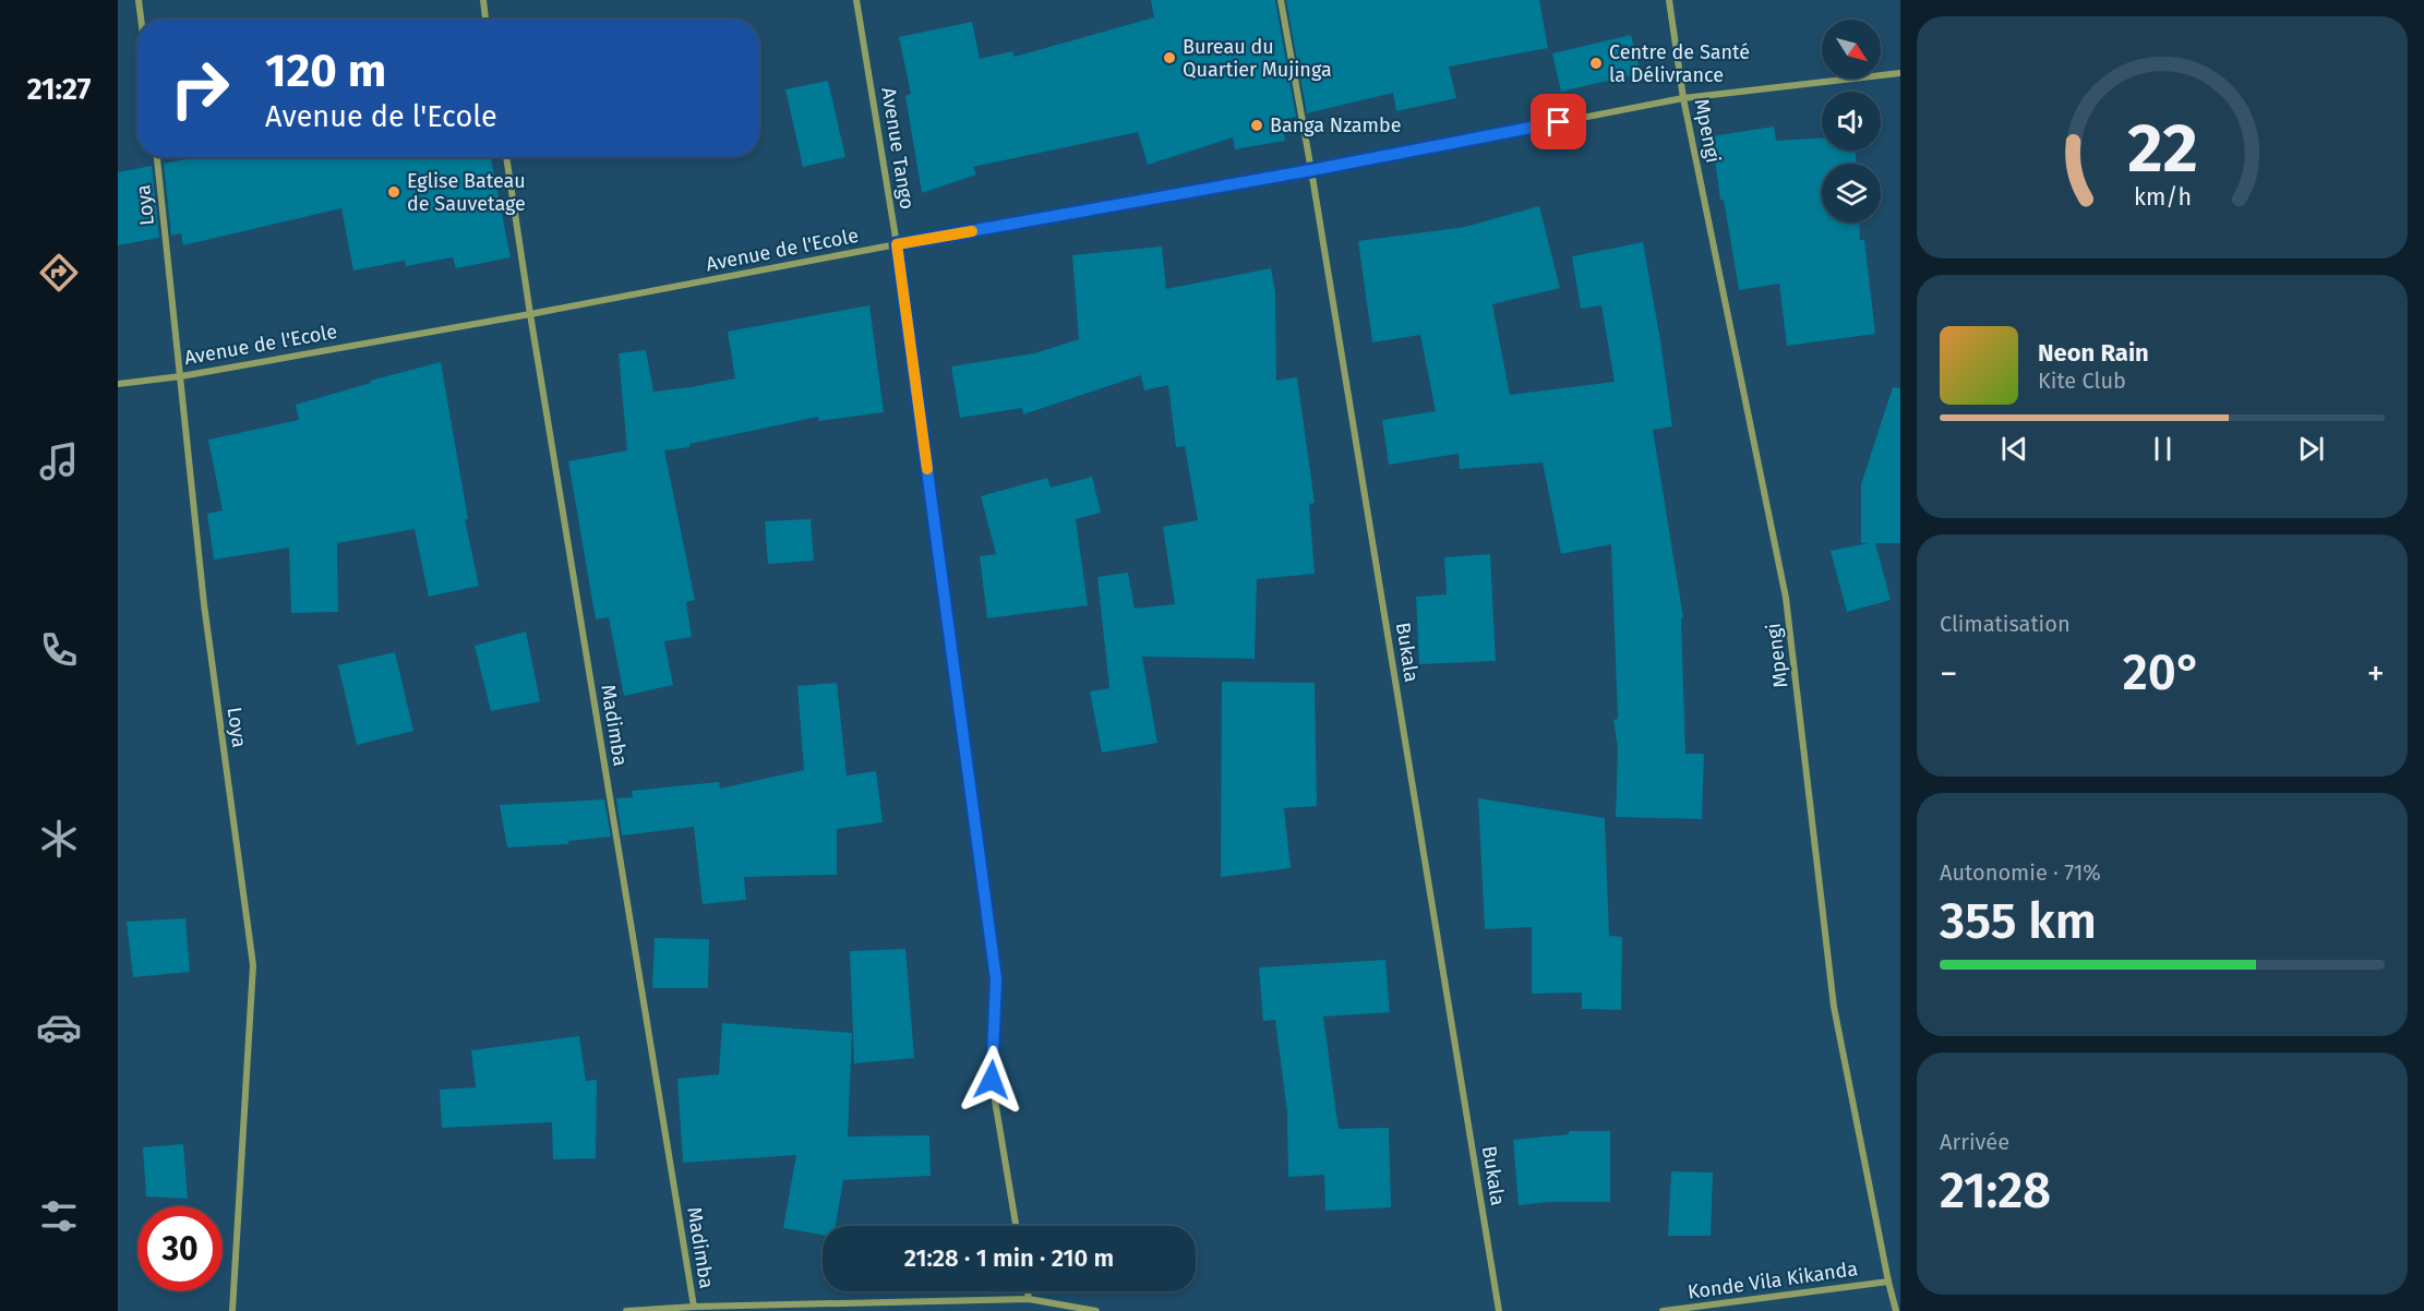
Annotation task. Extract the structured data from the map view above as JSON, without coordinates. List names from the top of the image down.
{
  "streets": {
    "street": [
      "Mpengi",
      "Avenue Tango",
      "Loya",
      "Avenue de l'Ecole",
      "Bukala",
      "Madimba",
      "Konde Vila Kikanda"
    ]
  },
  "crossings": [
    ["Mpengi", "Avenue de l'Ecole"],
    ["Mpengi", "Konde Vila Kikanda"],
    ["Avenue Tango", "Avenue de l'Ecole"],
    ["Loya", "Avenue de l'Ecole"],
    ["Avenue de l'Ecole", "Bukala"],
    ["Avenue de l'Ecole", "Madimba"]
  ],
  "places": [
    "Bureau du Quartier Mujinga",
    "Centre de Santé la Délivrance",
    "Banga Nzambe",
    "Eglise Bateau de Sauvetage"
  ],
  "north": "bottom right",
  "page": {
    "tabs": "21:27",
    "turn": ["120 m", "Avenue de l'Ecole"],
    "song": ["Neon Rain", "Kite Club"],
    "tile": [
      "Climatisation",
      ["Autonomie · 71%", "355 km"],
      ["Arrivée", "21:28"]
    ],
    "heat": ["−", "20°", "+"],
    "limit": "30",
    "trip": "21:28 · 1 min · 210 m",
    "gauge": ["22", "km/h"]
  }
}
